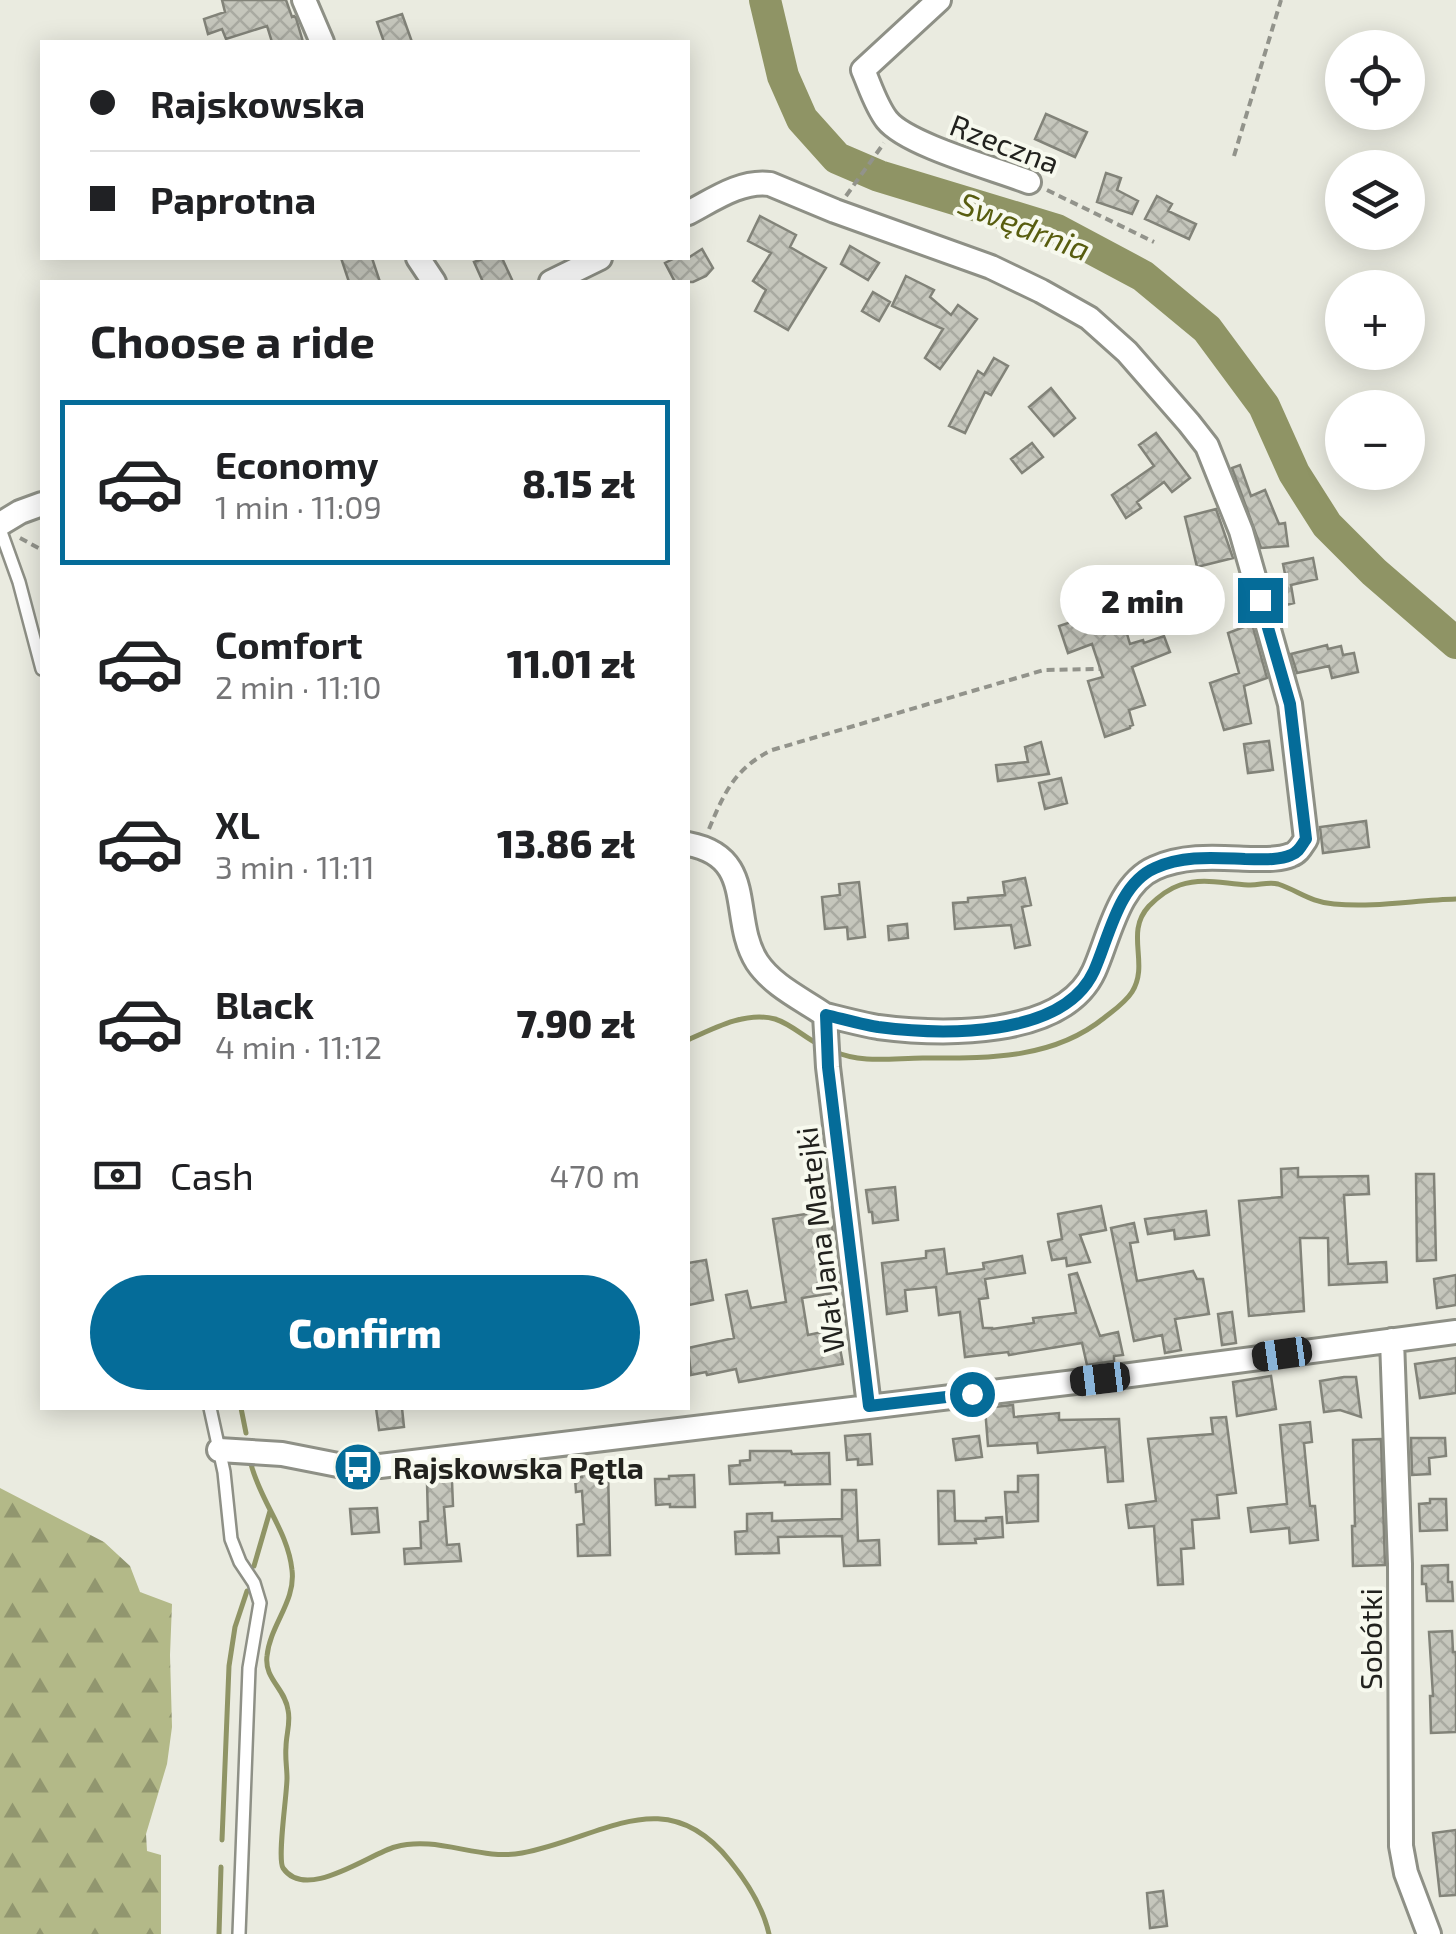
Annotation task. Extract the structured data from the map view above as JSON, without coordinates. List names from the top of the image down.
{
  "streets": {
    "street": ["Rzeczna", "Wał Jana Matejki", "Sobótki"]
  },
  "water": ["Swędrnia"],
  "places": {
    "bus stop": ["Rajskowska Pętla"]
  },
  "page": {
    "map_buttons": ["+", "−"],
    "banner": ["Rajskowska", "Paprotna"],
    "heading": "Choose a ride",
    "list": [
      {
        "name": "Economy",
        "note": "1 min · 11:09",
        "value": "8.15 zł"
      },
      {
        "name": "Comfort",
        "note": "2 min · 11:10",
        "value": "11.01 zł"
      },
      {
        "name": "XL",
        "note": "3 min · 11:11",
        "value": "13.86 zł"
      },
      {
        "name": "Black",
        "note": "4 min · 11:12",
        "value": "7.90 zł"
      }
    ],
    "bubble": "2 min",
    "pay": ["Cash", "470 m"],
    "buttons": "Confirm"
  }
}
